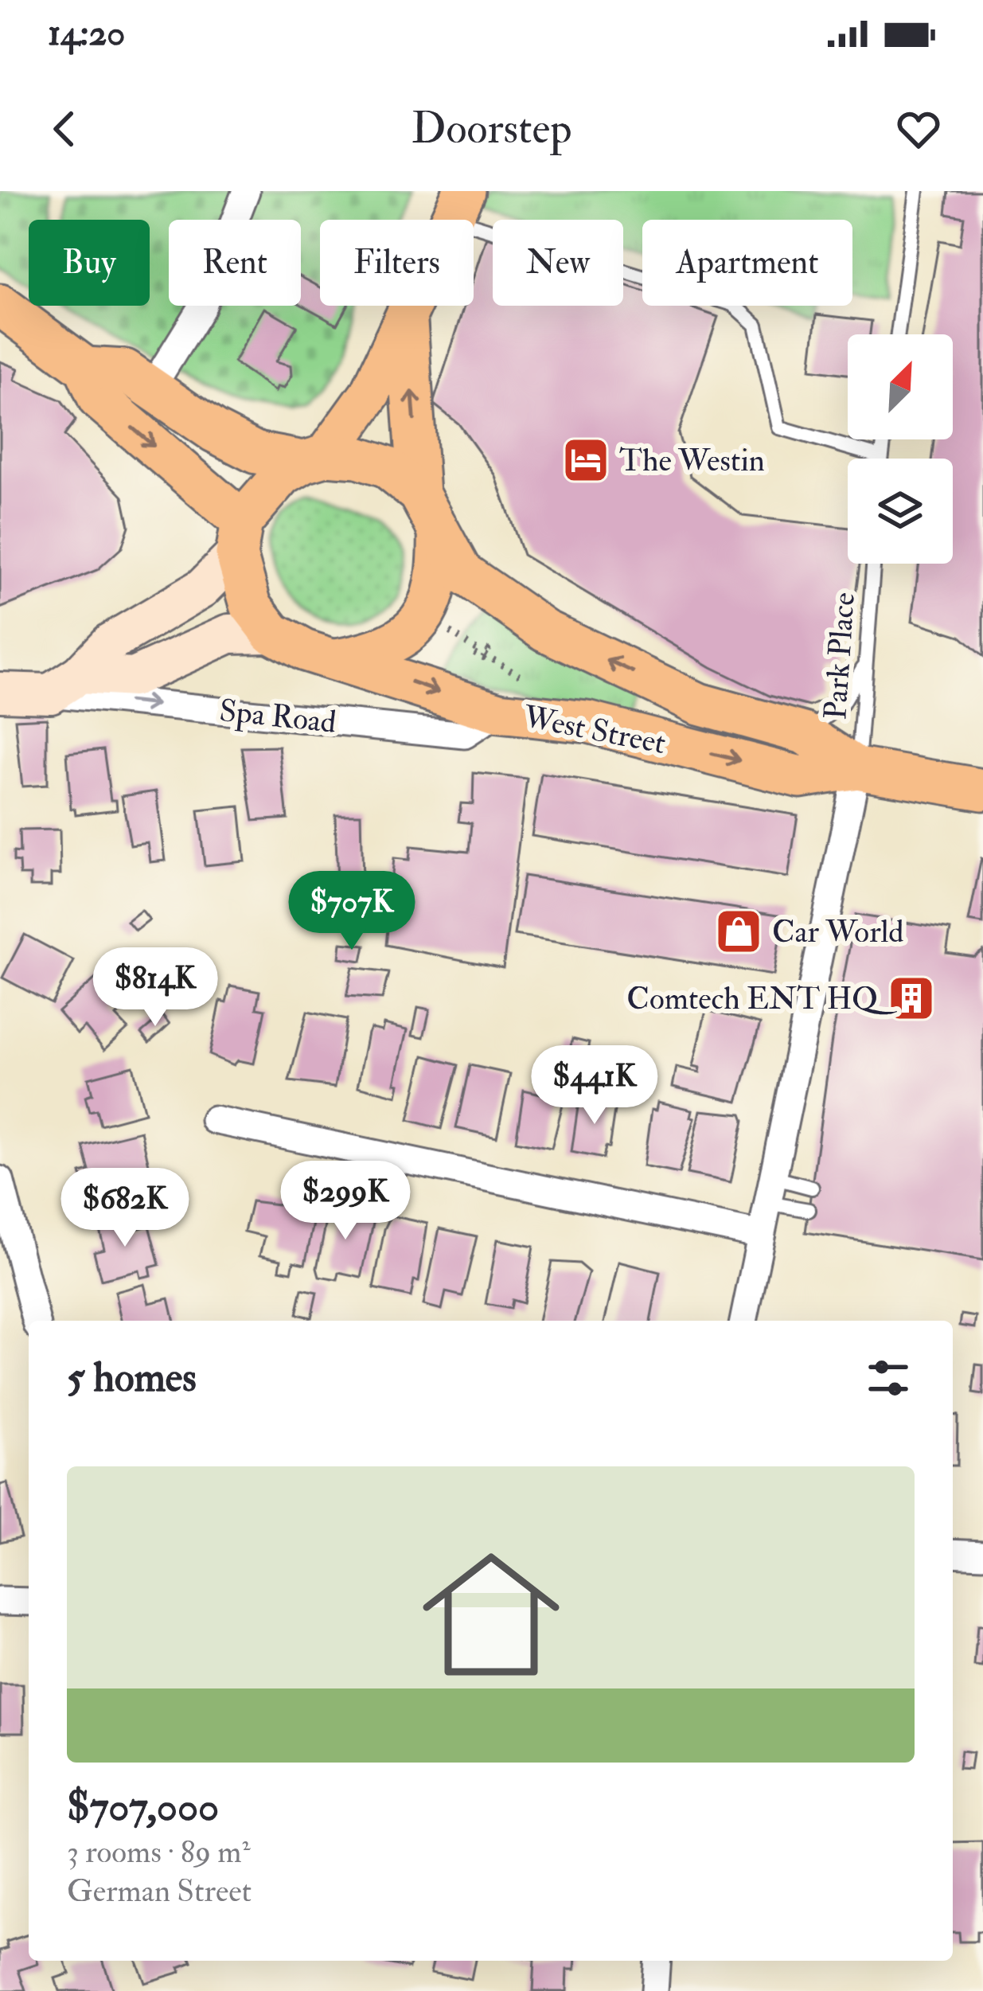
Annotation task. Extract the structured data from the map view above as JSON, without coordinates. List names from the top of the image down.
{
  "streets": {
    "main road": ["Spa Road", "West Street"],
    "lane": ["Park Place"]
  },
  "crossings": [
    ["Park Place", "West Street"],
    ["Spa Road", "West Street"]
  ],
  "places": {
    "hotel": ["The Westin"],
    "shop": ["Car World"],
    "building": ["Comtech ENT HQ"]
  },
  "north": "top right",
  "page": {
    "status": "14:20",
    "header": "Doorstep",
    "chip": [
      "Buy",
      "Rent",
      "Filters",
      "New",
      "Apartment"
    ],
    "price": [
      "$707K",
      "$814K",
      "$441K",
      "$299K",
      "$682K"
    ],
    "heading": "5 homes",
    "list": [
      {
        "name": "$707,000",
        "note": "3 rooms · 89 m² · German Street"
      }
    ]
  }
}
